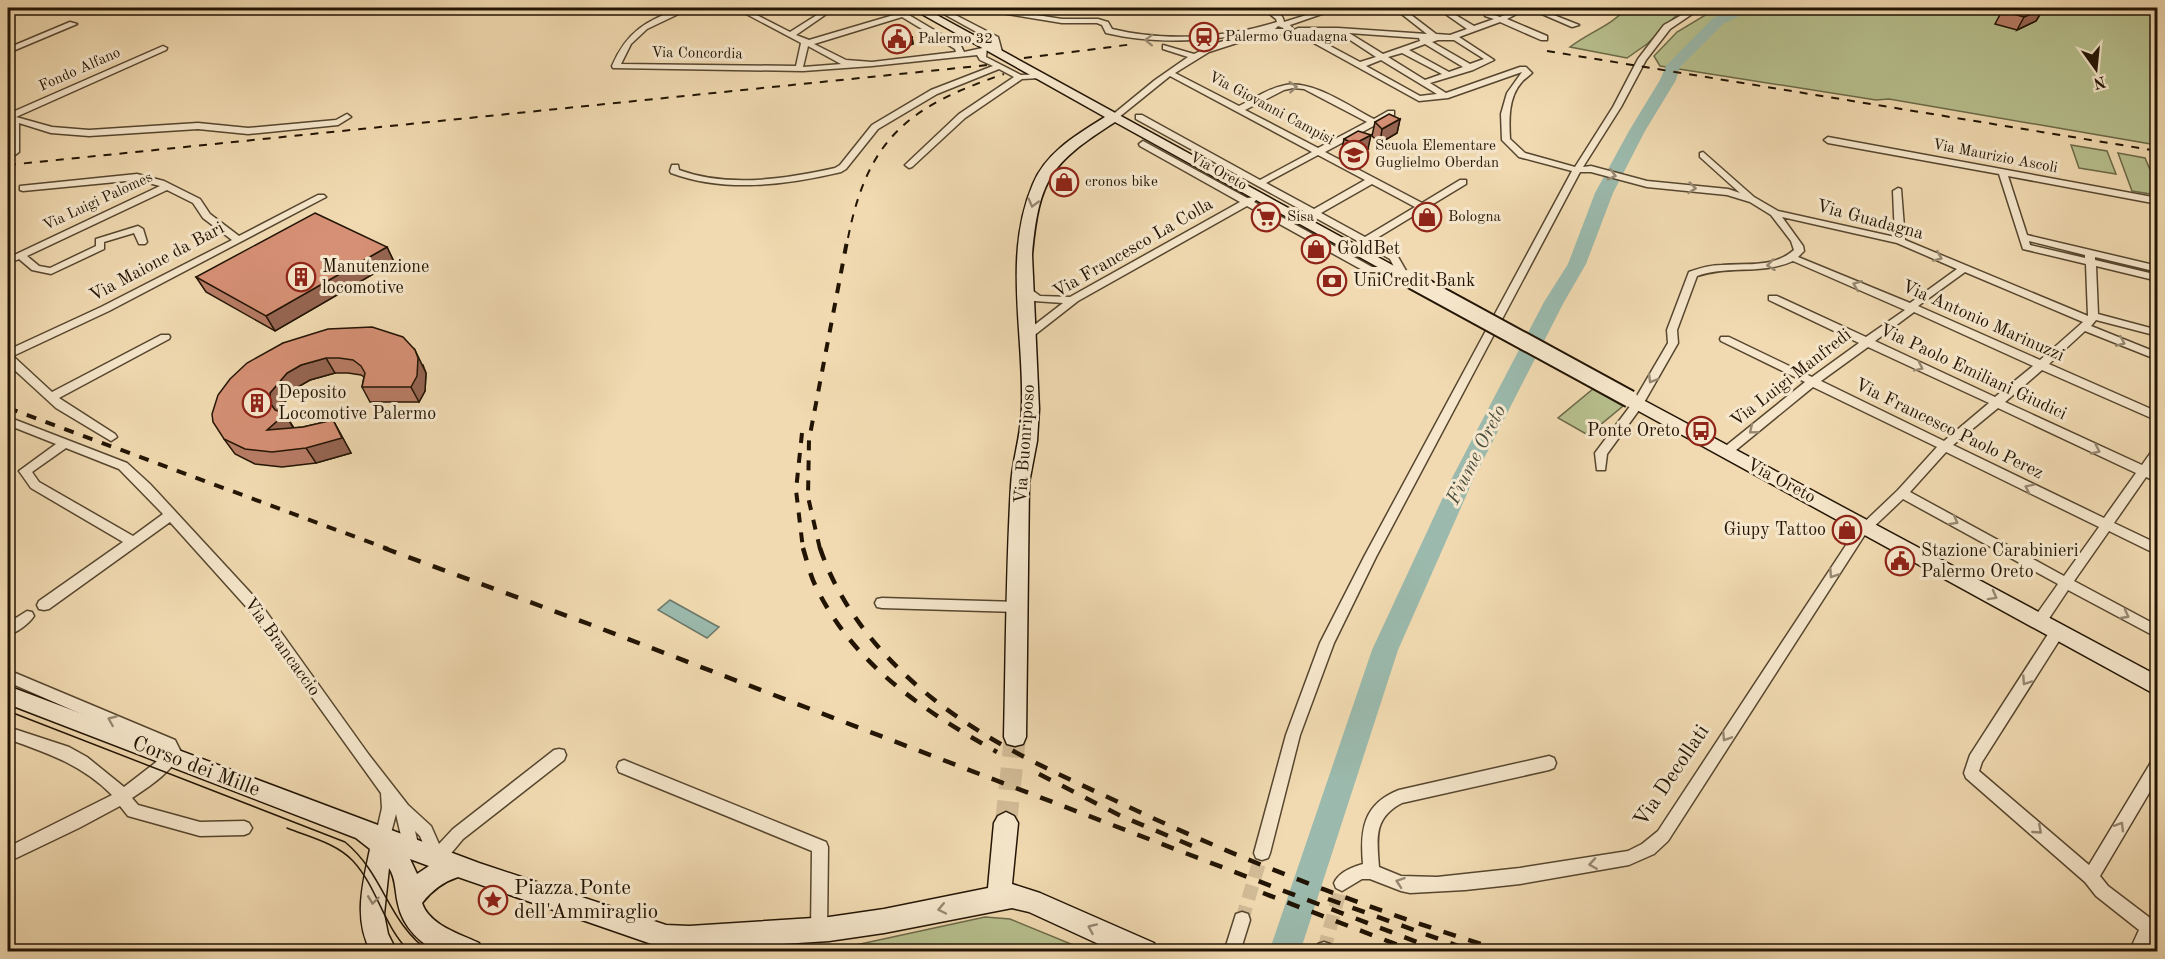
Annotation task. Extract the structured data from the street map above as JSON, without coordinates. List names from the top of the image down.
{
  "streets": {
    "street": [
      "Via Concordia",
      "Fondo Alfano",
      "Via Giovanni Campisi",
      "Via Maurizio Ascoli",
      "Via Oreto",
      "Via Luigi Palomes",
      "Via Guadagna",
      "Via Francesco La Colla",
      "Via Maione da Bari",
      "Via Antonio Marinuzzi",
      "Via Paolo Emiliani Giudici",
      "Via Luigi Manfredi",
      "Via Francesco Paolo Perez",
      "Via Buonriposo",
      "Via Brancaccio",
      "Corso dei Mille",
      "Via Decollati"
    ]
  },
  "crossings": [
    ["Via Giovanni Campisi", "Via Francesco La Colla"],
    ["Via Oreto", "Via Francesco La Colla"],
    ["Via Oreto", "Via Luigi Manfredi"],
    ["Via Oreto", "Via Buonriposo"],
    ["Via Oreto", "Via Decollati"],
    ["Via Guadagna", "Via Luigi Manfredi"],
    ["Via Guadagna", "Via Decollati"],
    ["Via Francesco La Colla", "Via Buonriposo"],
    ["Via Antonio Marinuzzi", "Via Luigi Manfredi"],
    ["Via Antonio Marinuzzi", "Via Decollati"],
    ["Via Paolo Emiliani Giudici", "Via Luigi Manfredi"],
    ["Via Paolo Emiliani Giudici", "Via Decollati"],
    ["Via Luigi Manfredi", "Via Francesco Paolo Perez"],
    ["Via Francesco Paolo Perez", "Via Decollati"]
  ],
  "one_way": [
    "Via Guadagna",
    "Via Paolo Emiliani Giudici",
    "Via Luigi Manfredi",
    "Via Decollati"
  ],
  "water": ["Fiume Oreto"],
  "places": {
    "station": ["Palermo Guadagna"],
    "public building": ["Palermo 32", "Stazione Carabinieri Palermo Oreto"],
    "school or university": ["Scuola Elementare Guglielmo Oberdan"],
    "shop": [
      "cronos bike",
      "Bologna",
      "GoldBet",
      "Giupy Tattoo"
    ],
    "supermarket": ["Sisa"],
    "building": ["Manutenzione locomotive", "Deposito Locomotive Palermo"],
    "bank": ["UniCredit Bank"],
    "bus stop": ["Ponte Oreto"],
    "place": ["Piazza Ponte dell'Ammiraglio"]
  },
  "north": "bottom"
}
